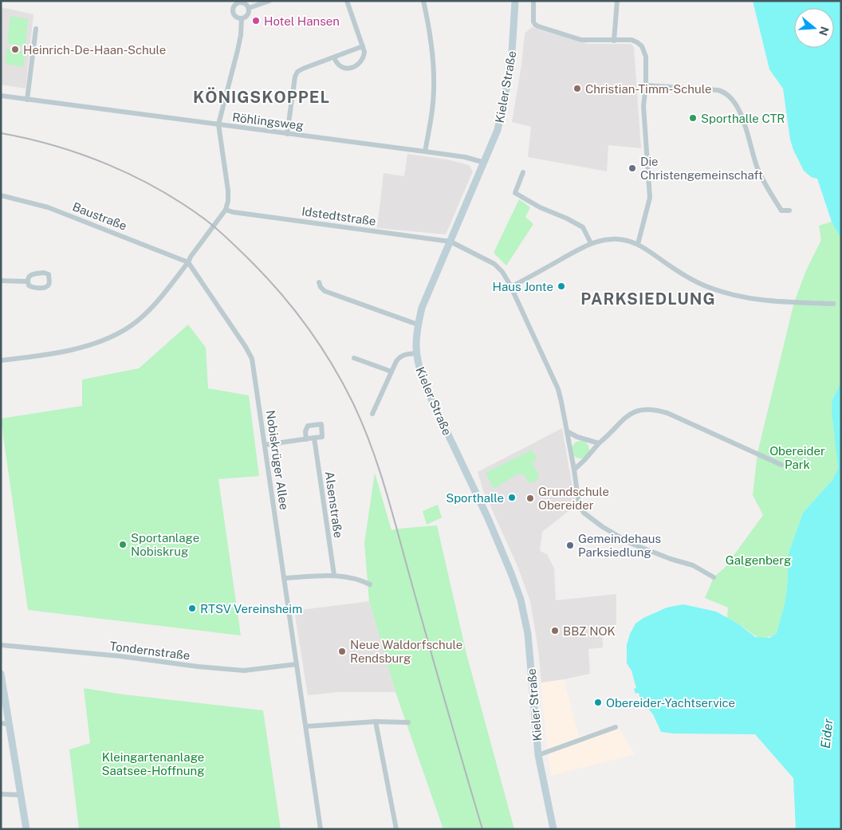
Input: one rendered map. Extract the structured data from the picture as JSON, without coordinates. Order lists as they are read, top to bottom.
{
  "streets": {
    "main road": ["Kieler Straße"],
    "street": [
      "Röhlingsweg",
      "Baustraße",
      "Idstedtstraße",
      "Nobiskrüger Allee",
      "Alsenstraße",
      "Tondernstraße"
    ]
  },
  "crossings": [
    ["Kieler Straße", "Röhlingsweg"],
    ["Kieler Straße", "Idstedtstraße"],
    ["Baustraße", "Nobiskrüger Allee"],
    ["Nobiskrüger Allee", "Tondernstraße"]
  ],
  "districts": ["KÖNIGSKOPPEL", "PARKSIEDLUNG"],
  "water": ["Eider"],
  "parks": ["Obereider Park", "Galgenberg", "Kleingartenanlage Saatsee-Hoffnung"],
  "places": [
    "Hotel Hansen",
    "Heinrich-De-Haan-Schule",
    "Christian-Timm-Schule",
    "Sporthalle CTR",
    "Die Christengemeinschaft",
    "Haus Jonte",
    "Sporthalle",
    "Grundschule Obereider",
    "Sportanlage Nobiskrug",
    "Gemeindehaus Parksiedlung",
    "RTSV Vereinsheim",
    "BBZ NOK",
    "Neue Waldorfschule Rendsburg",
    "Obereider-Yachtservice"
  ],
  "north": "right"
}
